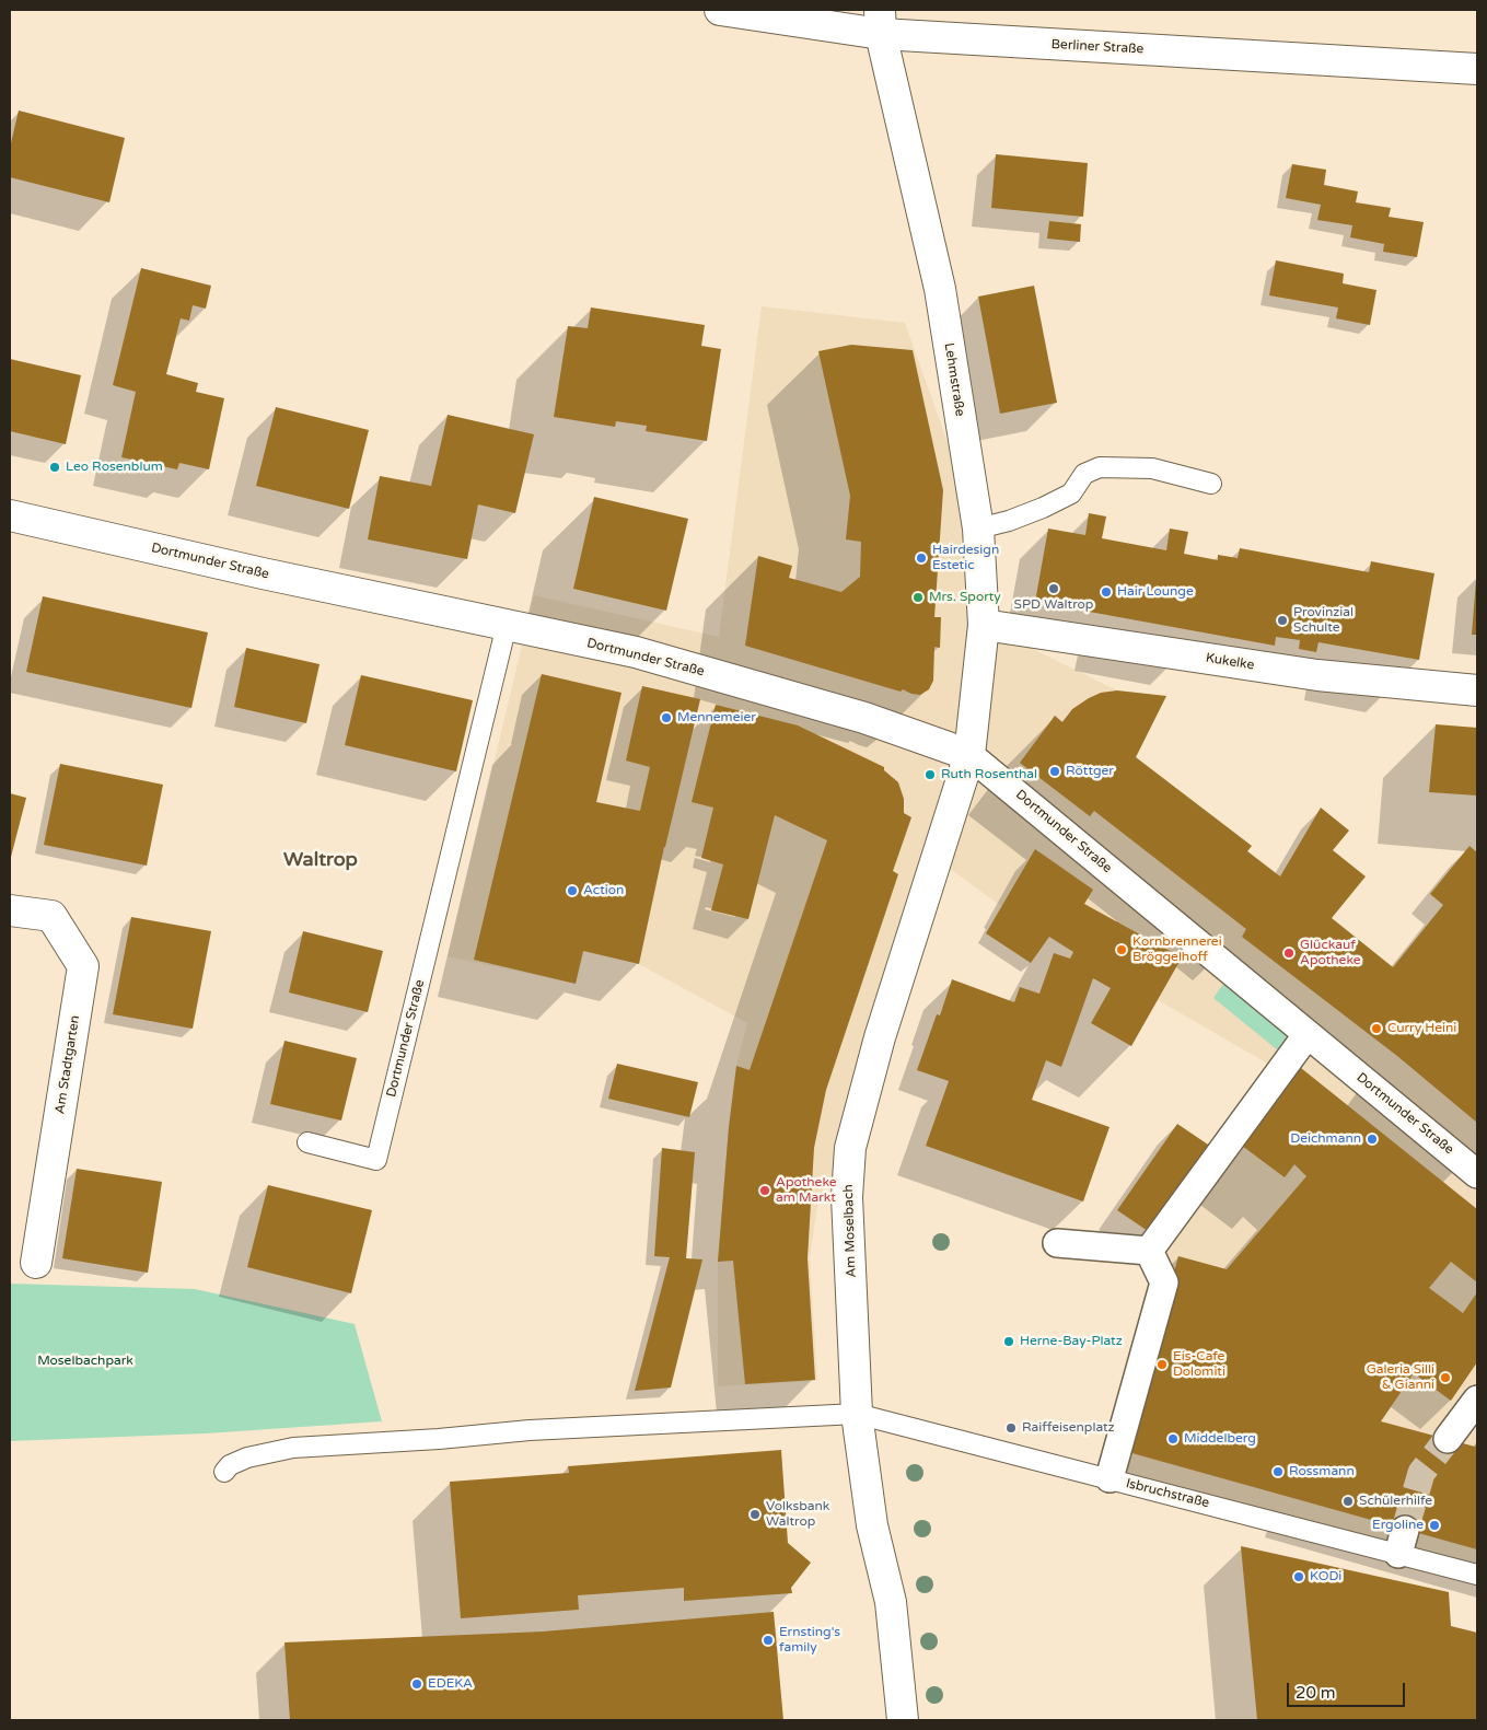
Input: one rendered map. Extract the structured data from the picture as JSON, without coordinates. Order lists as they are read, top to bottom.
{
  "streets": {
    "street": [
      "Berliner Straße",
      "Lehmstraße",
      "Dortmunder Straße",
      "Kukelke",
      "Am Stadtgarten",
      "Am Moselbach"
    ],
    "lane": ["Isbruchstraße"]
  },
  "crossings": [
    ["Berliner Straße", "Lehmstraße"],
    ["Lehmstraße", "Dortmunder Straße"],
    ["Lehmstraße", "Kukelke"],
    ["Lehmstraße", "Am Moselbach"],
    ["Dortmunder Straße", "Am Moselbach"],
    ["Am Moselbach", "Isbruchstraße"]
  ],
  "districts": ["Waltrop"],
  "parks": ["Moselbachpark"],
  "places": [
    "Leo Rosenblum",
    "Hairdesign Estetic",
    "SPD Waltrop",
    "Hair Lounge",
    "Mrs. Sporty",
    "Provinzial Schulte",
    "Mennemeier",
    "Röttger",
    "Ruth Rosenthal",
    "Action",
    "Kornbrennerei Bröggelhoff",
    "Glückauf Apotheke",
    "Curry Heini",
    "Deichmann",
    "Apotheke am Markt",
    "Herne-Bay-Platz",
    "Eis-Cafe Dolomiti",
    "Galeria Silli & Gianni",
    "Raiffeisenplatz",
    "Middelberg",
    "Rossmann",
    "Schülerhilfe",
    "Volksbank Waltrop",
    "Ergoline",
    "KODi",
    "Ernsting's family",
    "EDEKA"
  ],
  "scale_bar": "20 m"
}
